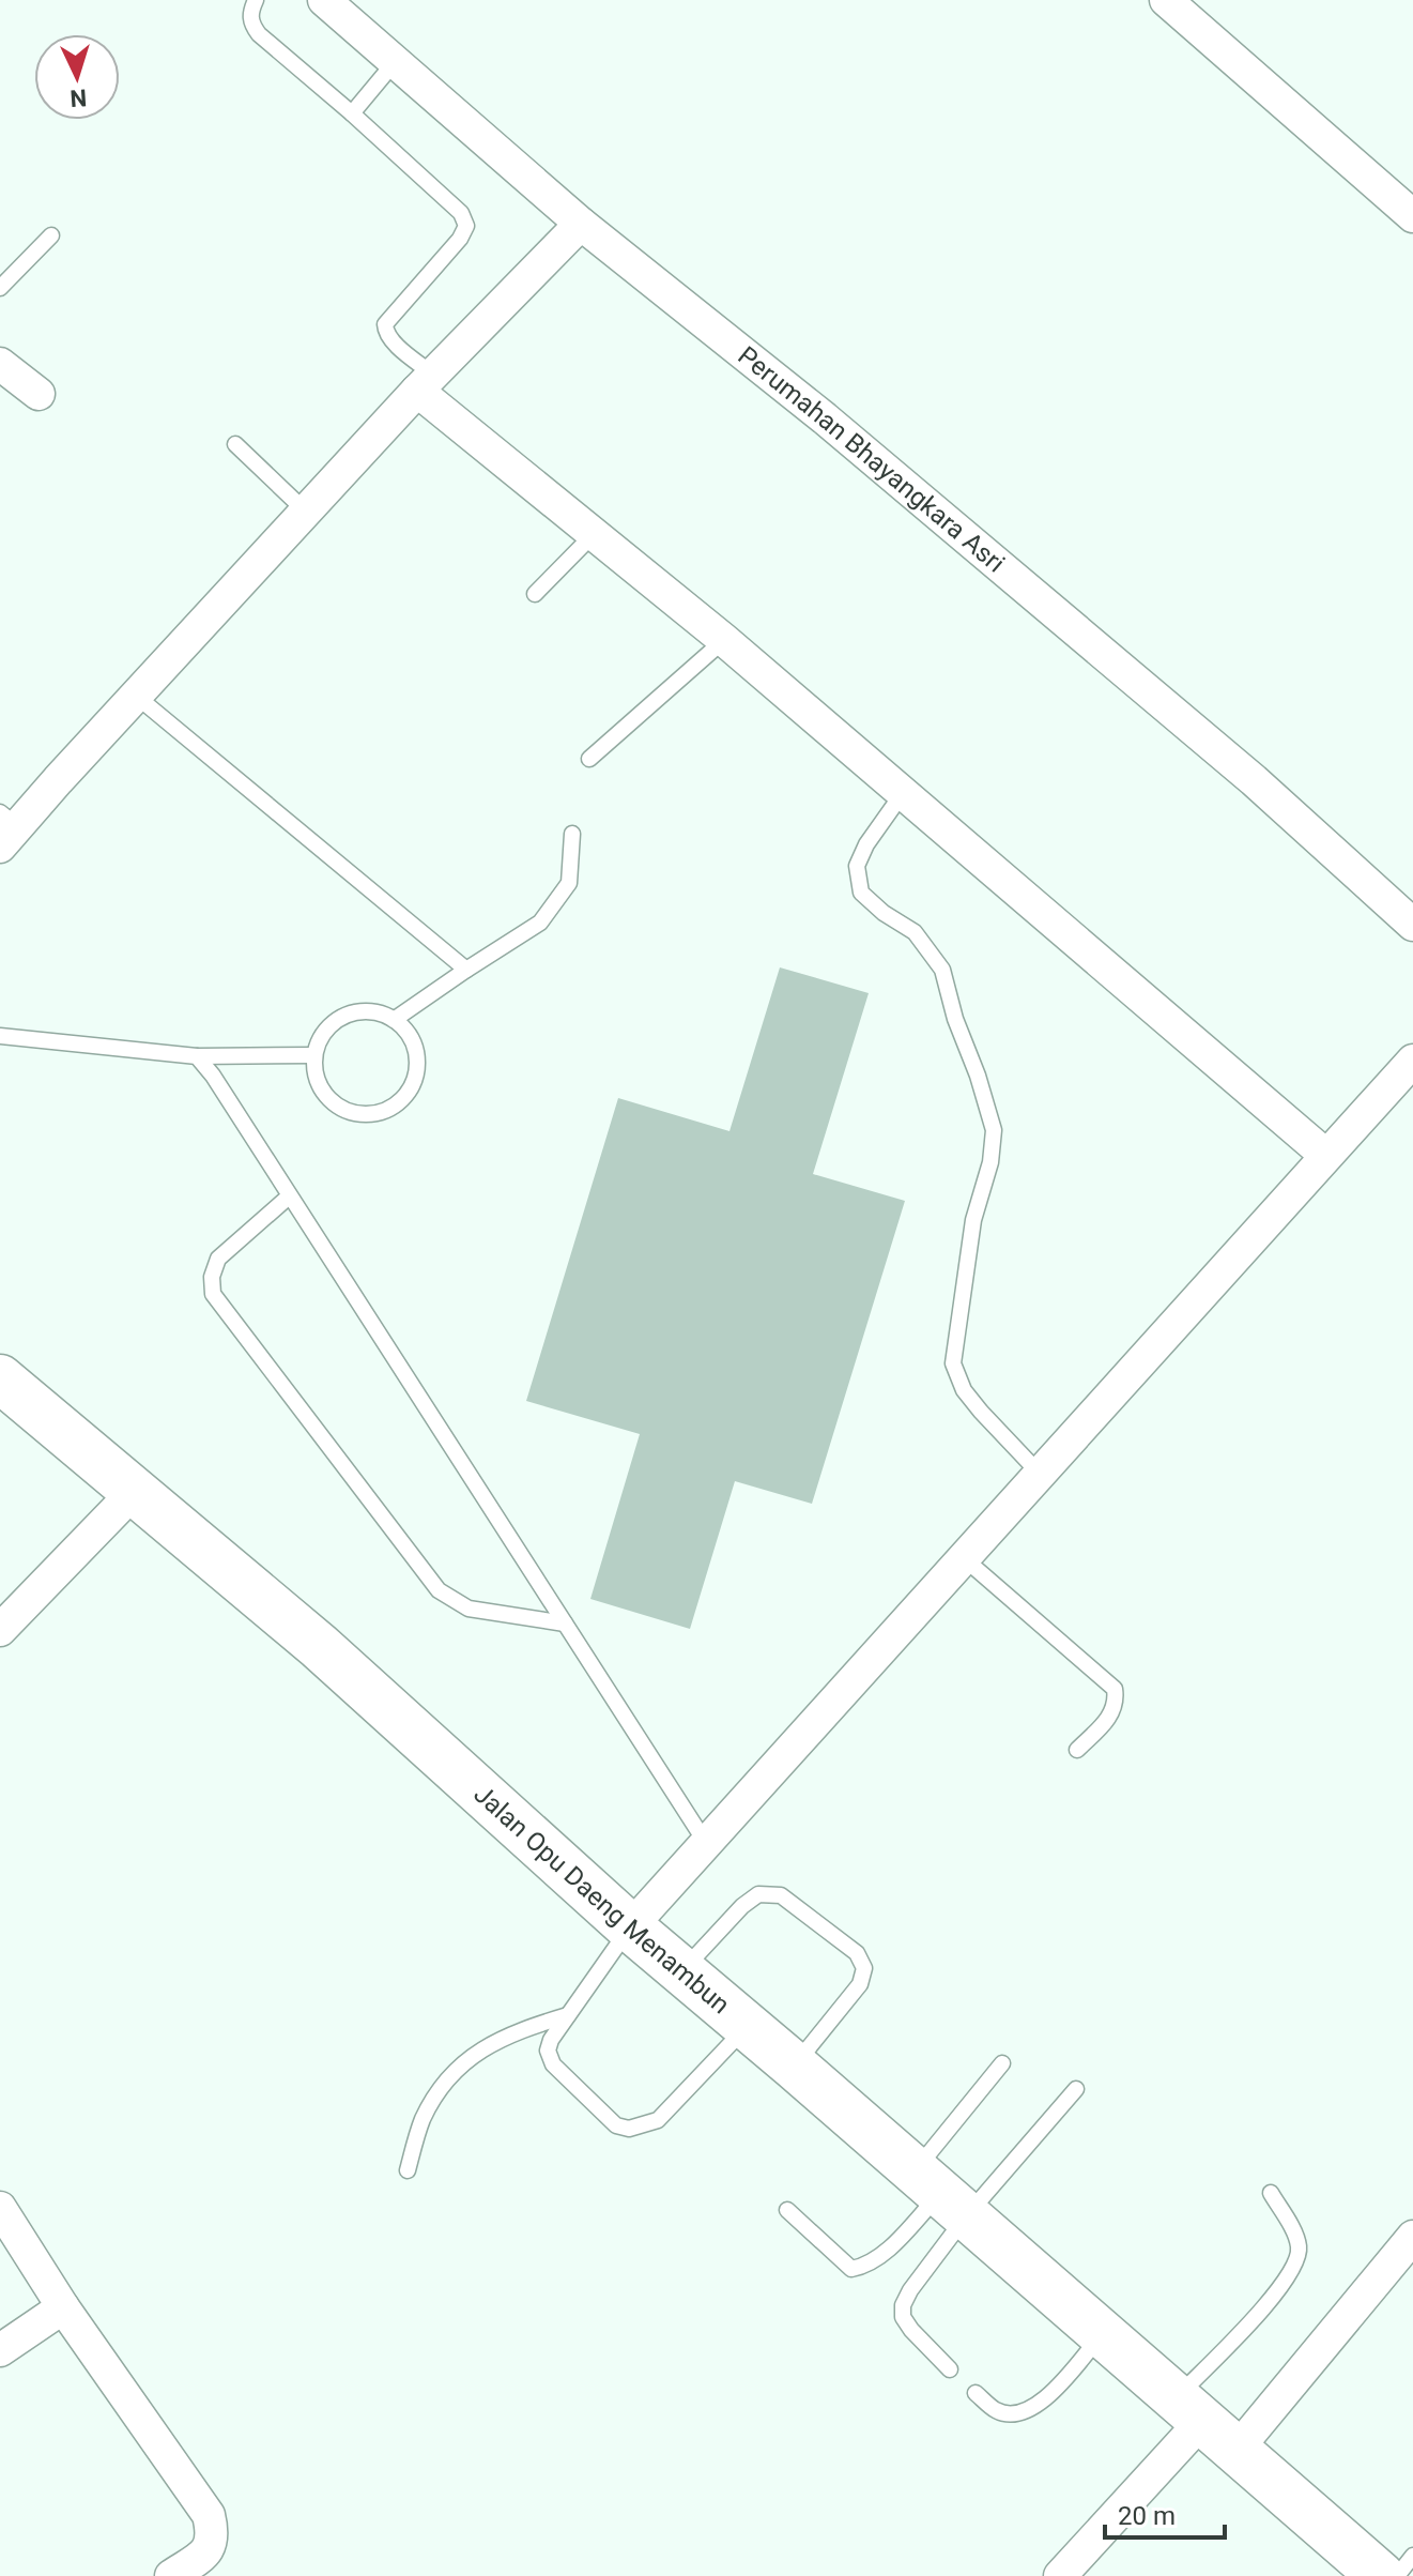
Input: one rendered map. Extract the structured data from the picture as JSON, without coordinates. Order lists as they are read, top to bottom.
{
  "streets": {
    "highway": ["Jalan Opu Daeng Menambun"],
    "street": ["Perumahan Bhayangkara Asri"]
  },
  "scale_bar": "20 m",
  "north": "bottom"
}
